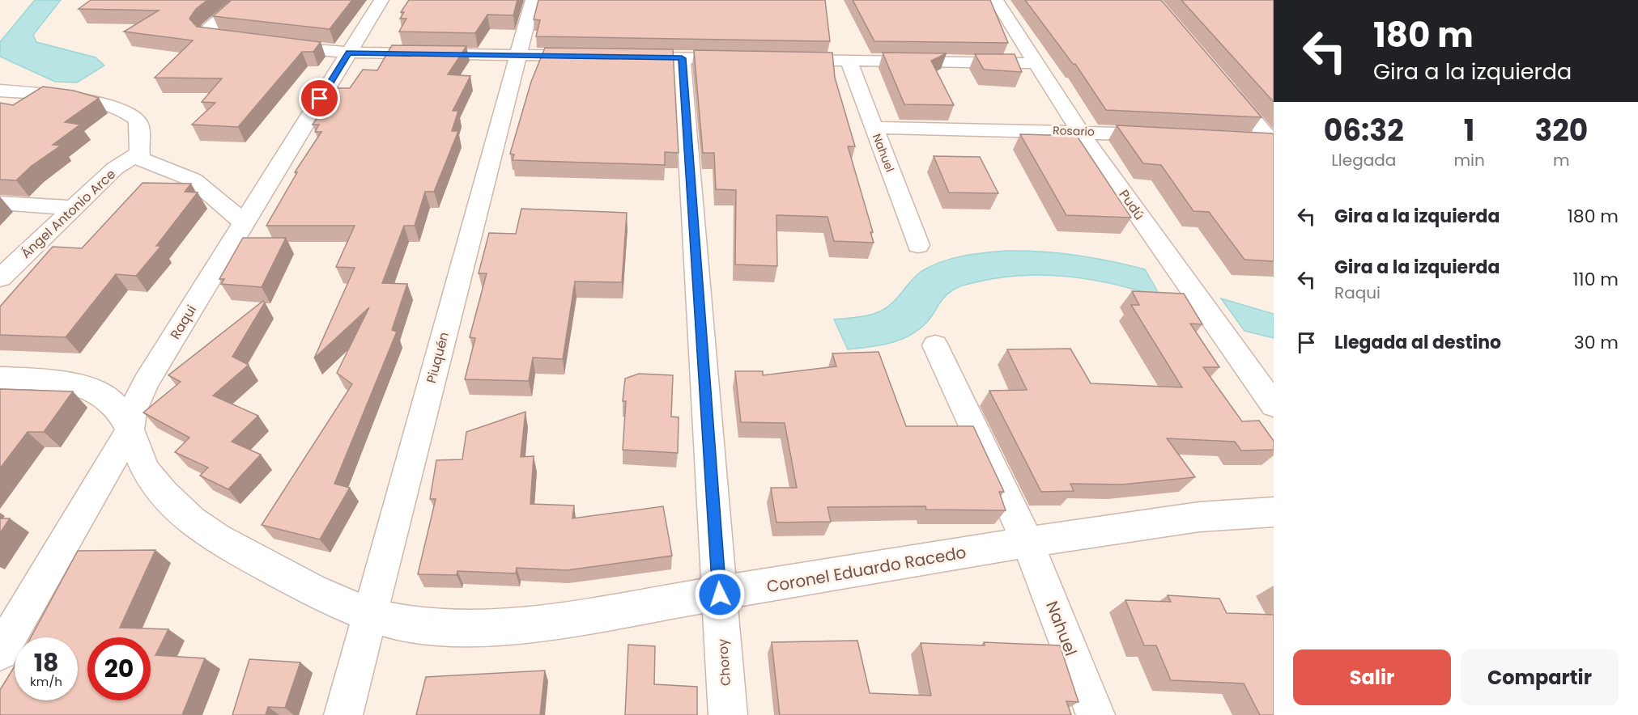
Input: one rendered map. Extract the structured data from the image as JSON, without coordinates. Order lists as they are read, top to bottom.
{
  "streets": {
    "street": [
      "Rosario",
      "Nahuel",
      "Pudú",
      "Ángel Antonio Arce",
      "Raqui",
      "Piuquén",
      "Coronel Eduardo Racedo",
      "Choroy"
    ]
  },
  "crossings": [
    ["Rosario", "Nahuel"],
    ["Rosario", "Pudú"],
    ["Nahuel", "Coronel Eduardo Racedo"],
    ["Raqui", "Coronel Eduardo Racedo"],
    ["Piuquén", "Coronel Eduardo Racedo"],
    ["Coronel Eduardo Racedo", "Choroy"]
  ],
  "page": {
    "turn": ["180 m", "Gira a la izquierda"],
    "eta": [
      "06:32",
      "Llegada",
      "1",
      "min",
      "320",
      "m"
    ],
    "list": [
      {
        "name": "Gira a la izquierda",
        "value": "180 m"
      },
      {
        "name": "Gira a la izquierda",
        "note": "Raqui",
        "value": "110 m"
      },
      {
        "name": "Llegada al destino",
        "value": "30 m"
      }
    ],
    "speed": "18 km/h",
    "limit": "20",
    "buttons": ["Salir", "Compartir"]
  }
}
